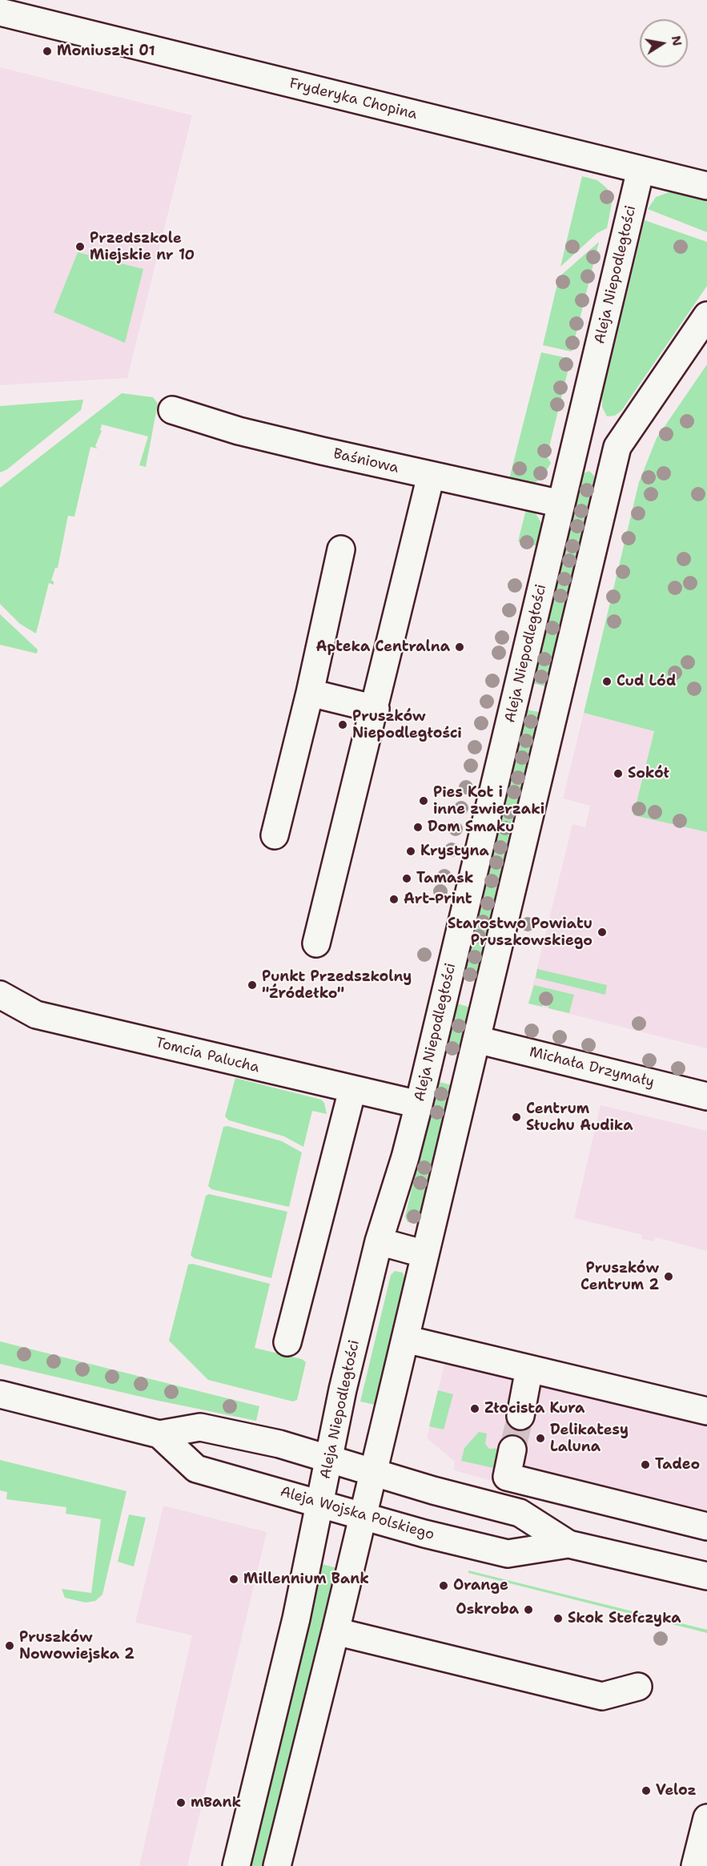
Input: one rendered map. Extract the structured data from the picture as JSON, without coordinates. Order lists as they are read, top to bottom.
{
  "streets": {
    "street": [
      "Fryderyka Chopina",
      "Aleja Niepodległości",
      "Baśniowa",
      "Tomcia Palucha",
      "Michała Drzymały",
      "Aleja Wojska Polskiego"
    ]
  },
  "crossings": [
    ["Fryderyka Chopina", "Aleja Niepodległości"],
    ["Aleja Niepodległości", "Baśniowa"],
    ["Aleja Niepodległości", "Tomcia Palucha"],
    ["Aleja Niepodległości", "Aleja Wojska Polskiego"]
  ],
  "places": [
    "Moniuszki 01",
    "Przedszkole Miejskie nr 10",
    "Apteka Centralna",
    "Cud Lód",
    "Pruszków Niepodległości",
    "Sokół",
    "Pies Kot i inne zwierzaki",
    "Dom Smaku",
    "Krystyna",
    "Tamask",
    "Art-Print",
    "Starostwo Powiatu Pruszkowskiego",
    "Punkt Przedszkolny \"Źródełko\"",
    "Centrum Słuchu Audika",
    "Pruszków Centrum 2",
    "Złocista Kura",
    "Delikatesy Laluna",
    "Tadeo",
    "Millennium Bank",
    "Orange",
    "Oskroba",
    "Skok Stefczyka",
    "Pruszków Nowowiejska 2",
    "Veloz",
    "mBank"
  ],
  "north": "right"
}
